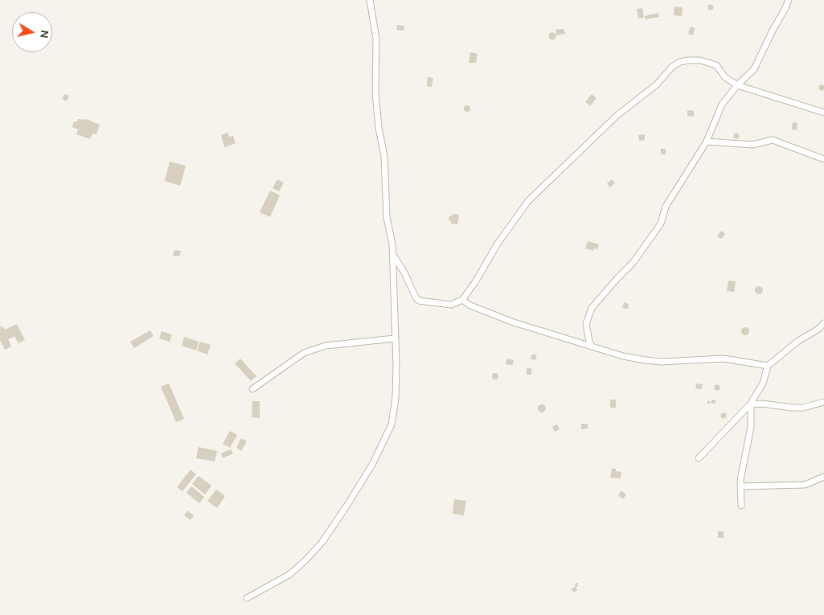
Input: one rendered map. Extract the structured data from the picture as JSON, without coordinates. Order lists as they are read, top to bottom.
{
  "north": "right"
}
